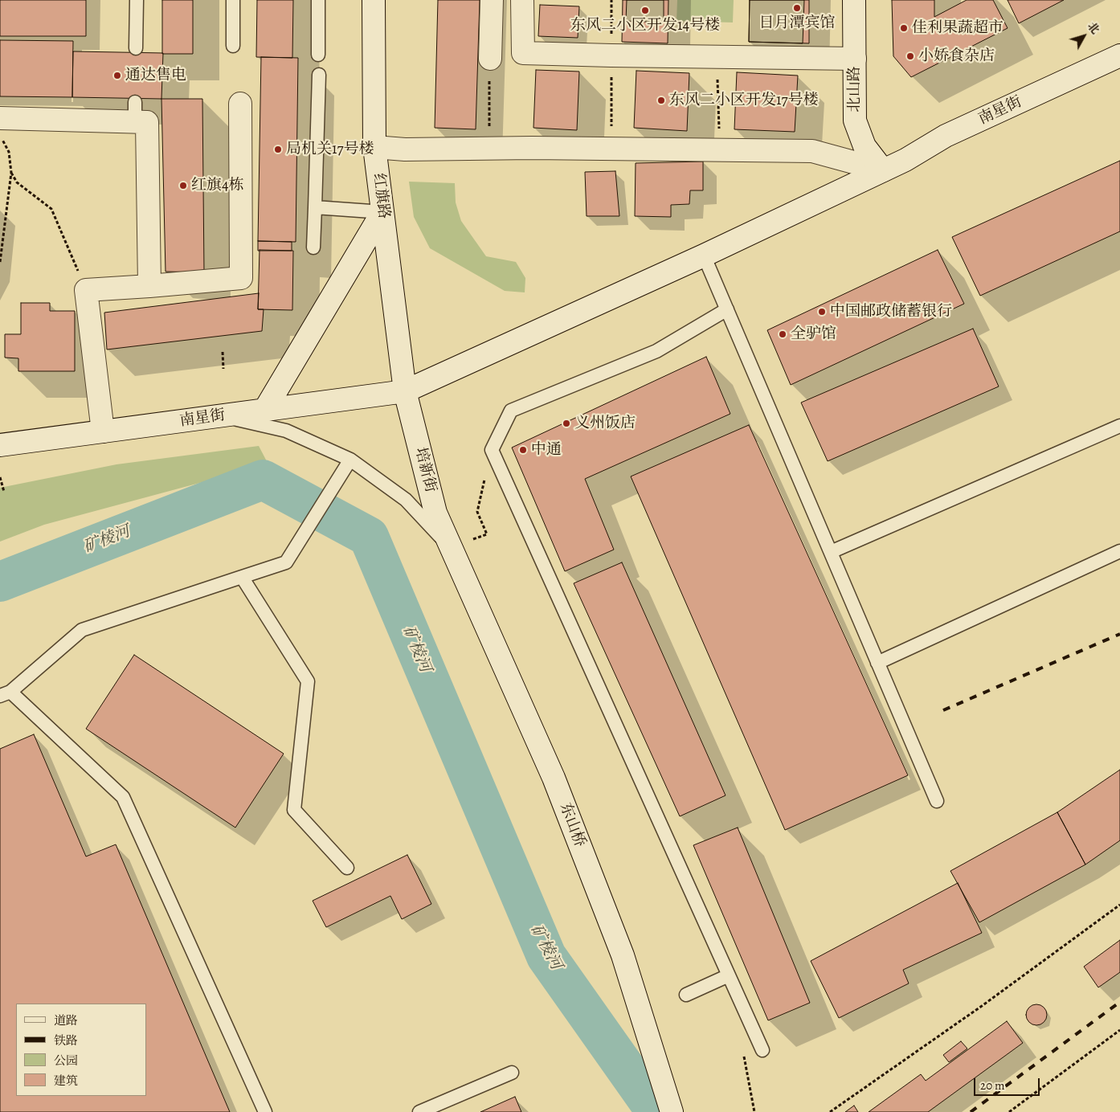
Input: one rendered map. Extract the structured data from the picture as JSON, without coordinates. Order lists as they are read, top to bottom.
{
  "streets": {
    "street": [
      "北山路",
      "南星街",
      "红旗路",
      "培新街",
      "东山桥"
    ]
  },
  "crossings": [
    ["北山路", "南星街"],
    ["南星街", "红旗路"],
    ["南星街", "培新街"],
    ["红旗路", "培新街"],
    ["培新街", "东山桥"]
  ],
  "water": ["矿棱河"],
  "places": [
    "日月潭宾馆",
    "东风二小区开发14号楼",
    "佳利果蔬超市",
    "小娇食杂店",
    "通达售电",
    "东风二小区开发17号楼",
    "局机关17号楼",
    "红旗4栋",
    "中国邮政储蓄银行",
    "全驴馆",
    "义州饭店",
    "中通"
  ],
  "legend": [
    "道路",
    "铁路",
    "公园",
    "建筑"
  ],
  "scale_bar": "20 m",
  "north": "top right"
}
